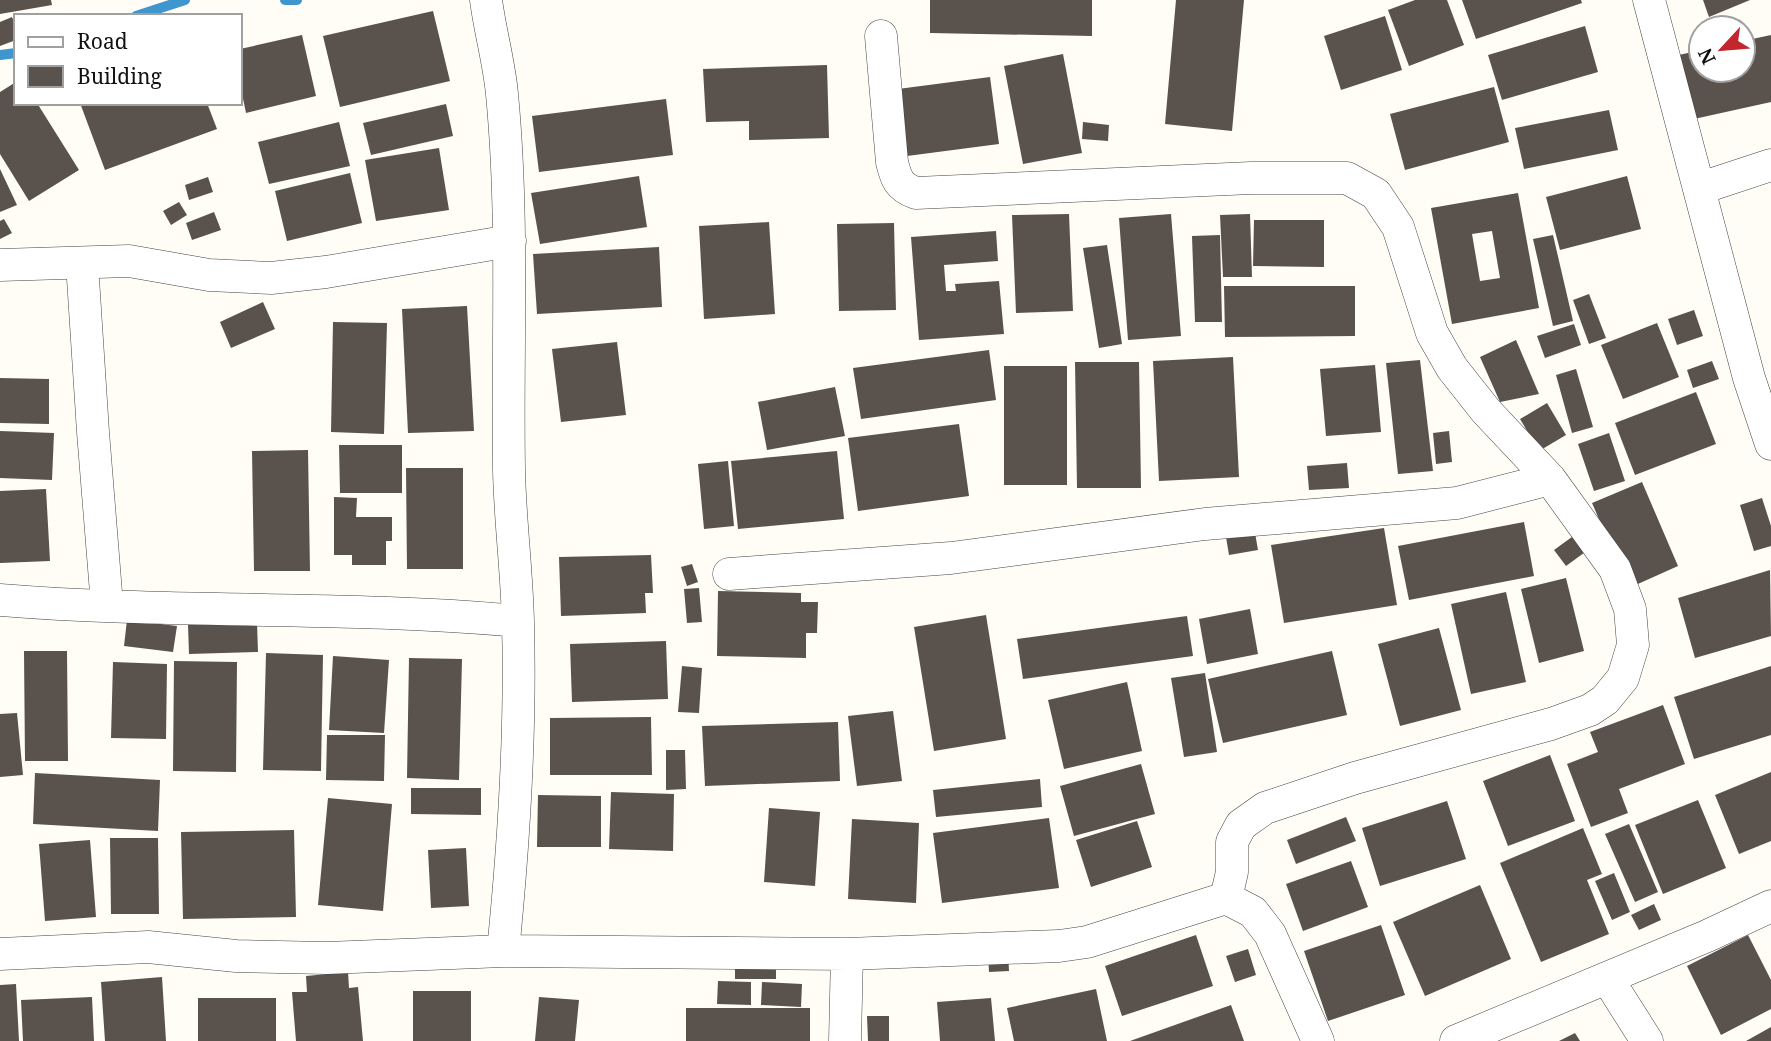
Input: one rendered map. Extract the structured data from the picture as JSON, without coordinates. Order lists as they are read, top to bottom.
{
  "legend": ["Road", "Building"],
  "north": "bottom left"
}
